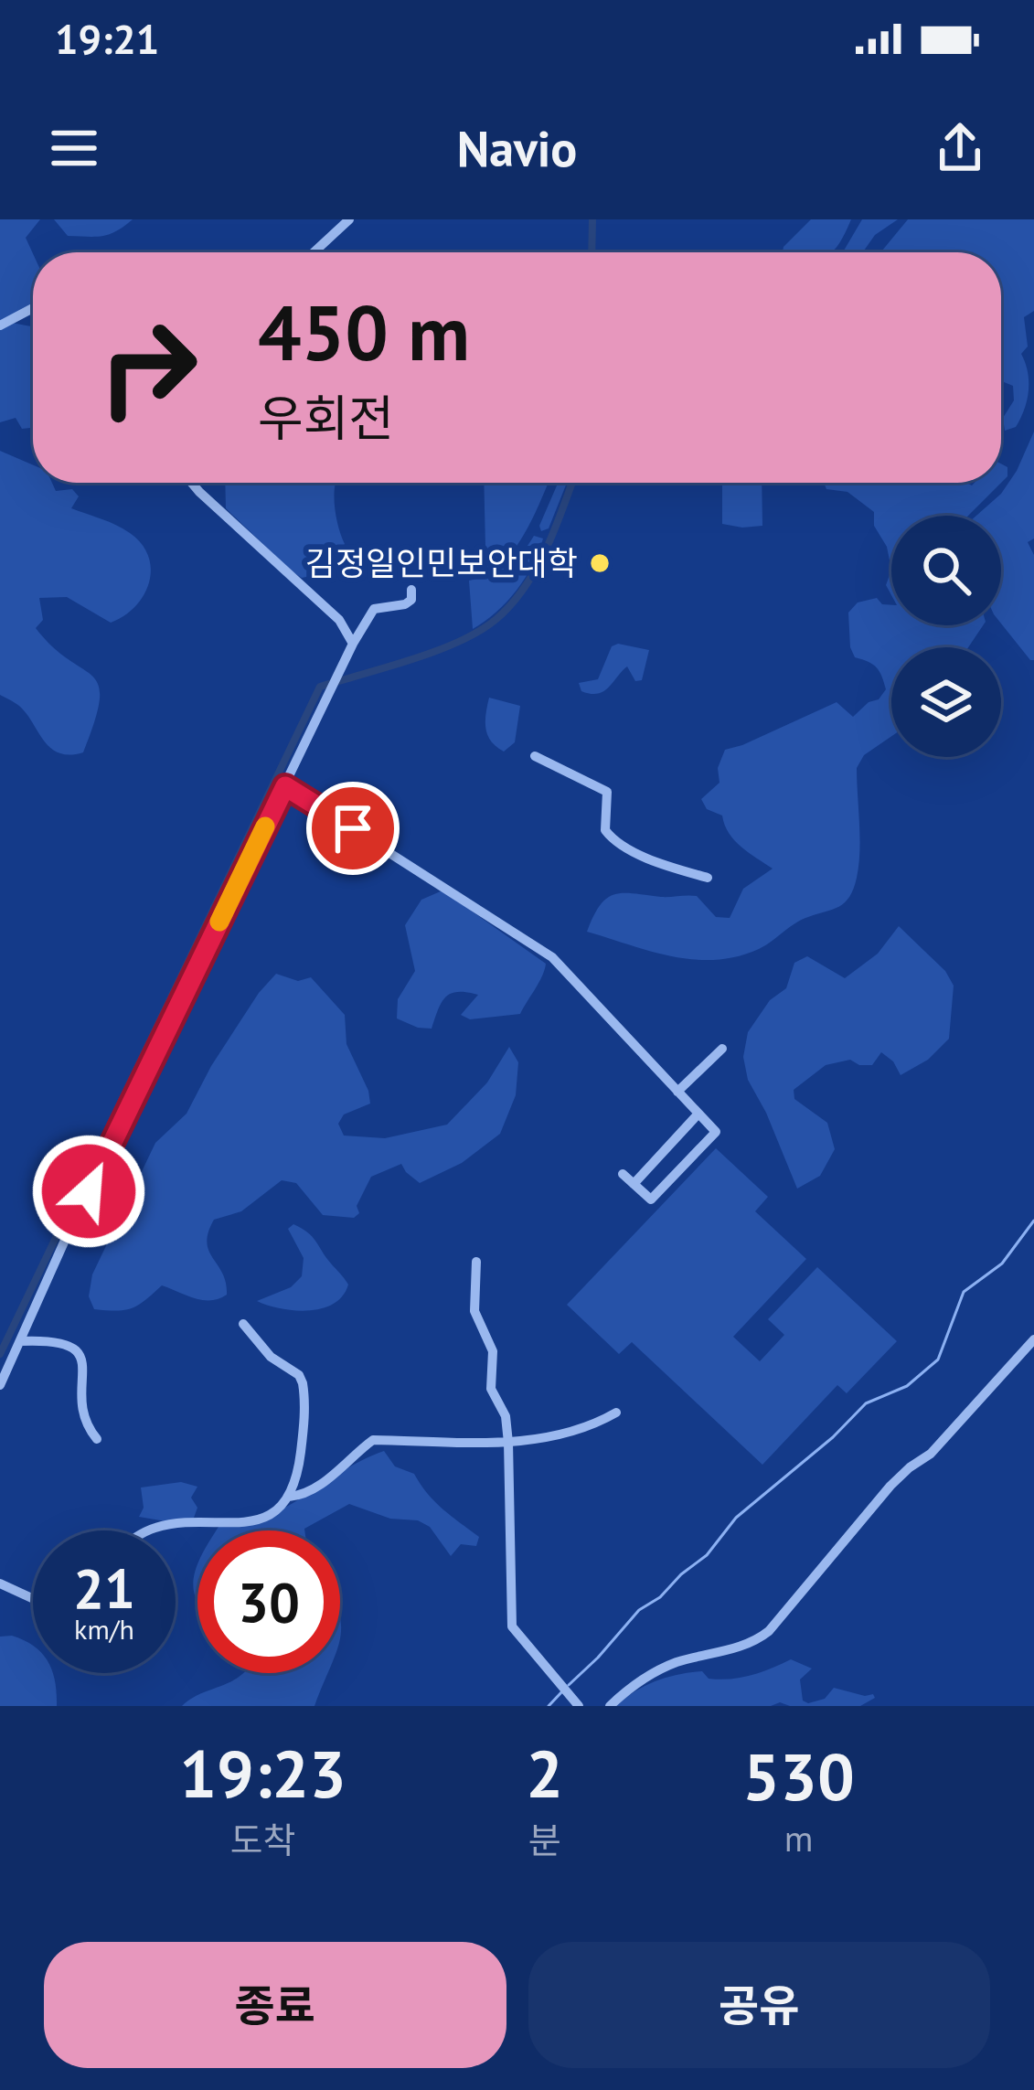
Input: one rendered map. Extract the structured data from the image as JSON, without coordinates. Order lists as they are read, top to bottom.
{
  "places": ["김정일인민보안대학"],
  "page": {
    "status": "19:21",
    "header": "Navio",
    "turn": ["450 m", "우회전"],
    "speed": "21 km/h",
    "limit": "30",
    "eta": [
      "19:23",
      "도착",
      "2",
      "분",
      "530",
      "m"
    ],
    "buttons": ["종료", "공유"]
  }
}
